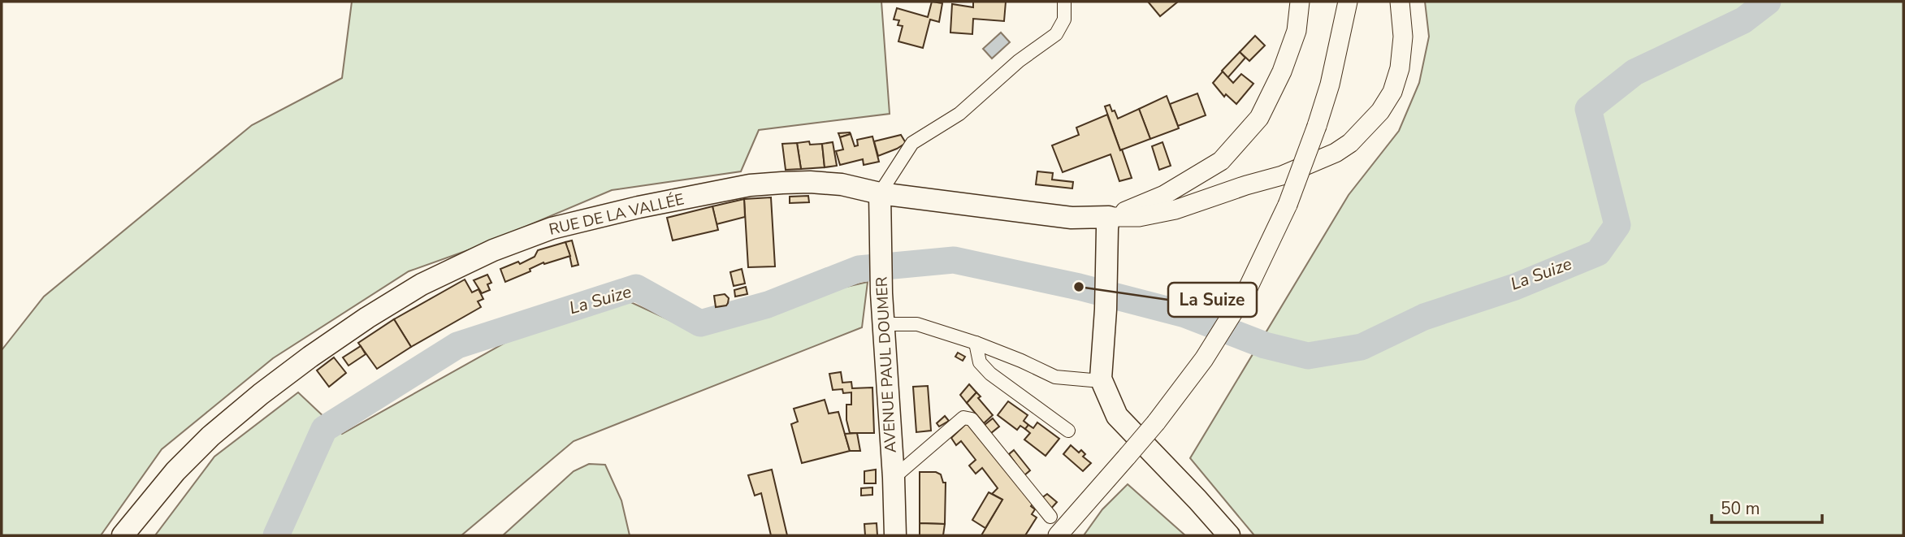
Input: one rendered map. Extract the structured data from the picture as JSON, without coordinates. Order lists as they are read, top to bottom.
{
  "streets": {
    "main road": ["RUE DE LA VALLÉE", "AVENUE PAUL DOUMER"]
  },
  "crossings": [
    ["RUE DE LA VALLÉE", "AVENUE PAUL DOUMER"]
  ],
  "water": ["La Suize"],
  "places": ["La Suize"],
  "scale_bar": "50 m"
}
